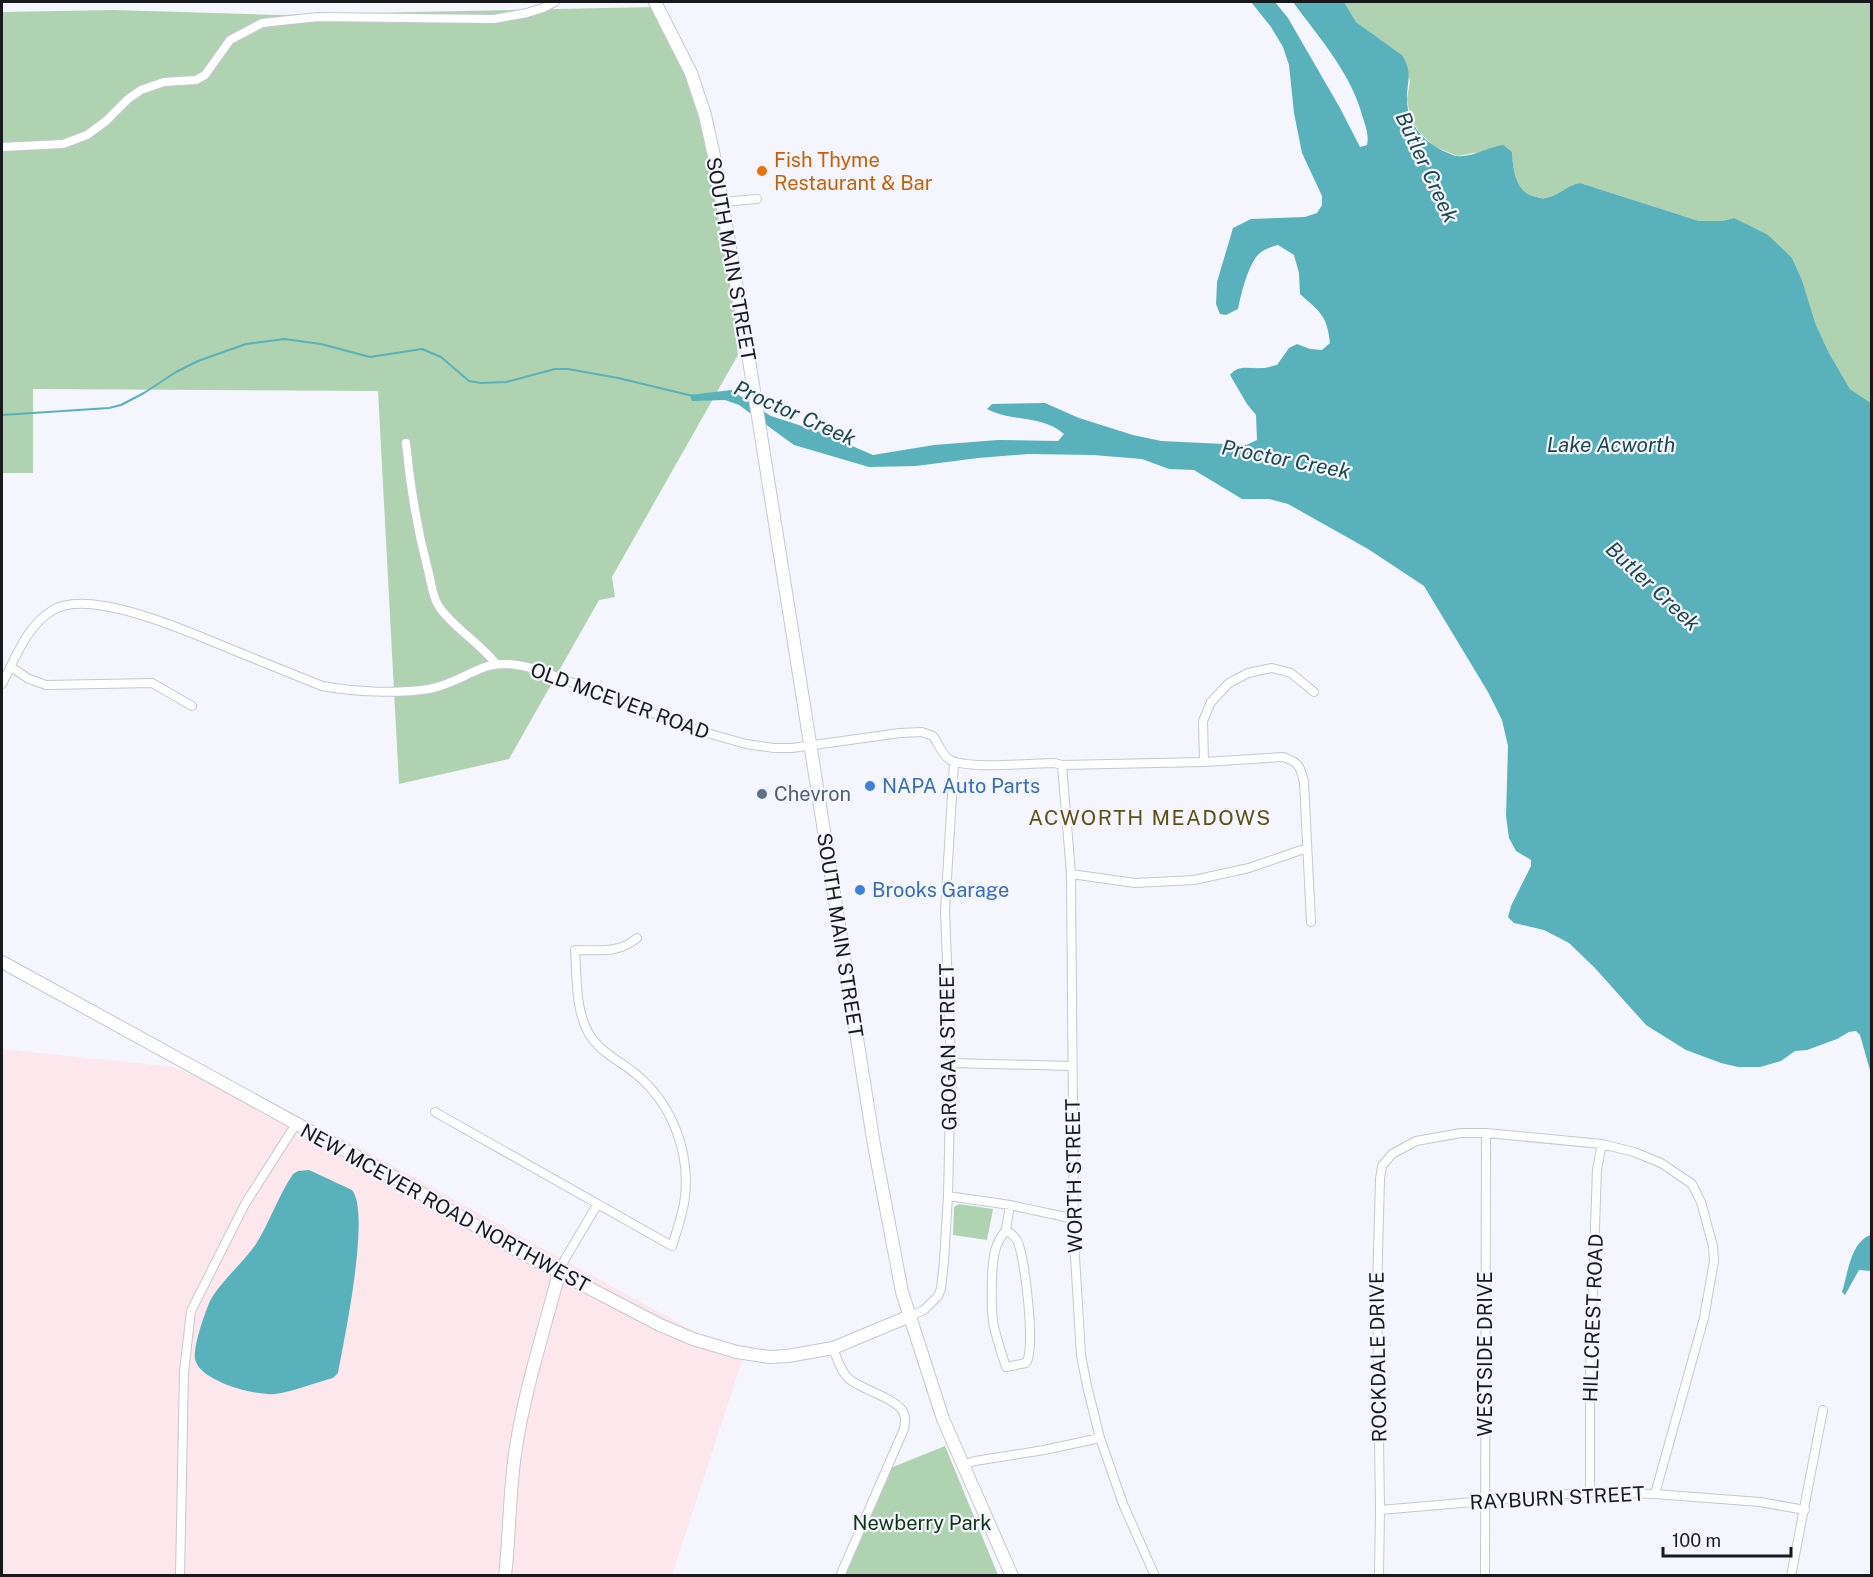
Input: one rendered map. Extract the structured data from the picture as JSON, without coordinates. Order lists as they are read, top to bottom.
{
  "streets": {
    "main road": ["SOUTH MAIN STREET", "NEW MCEVER ROAD NORTHWEST"],
    "street": [
      "OLD MCEVER ROAD",
      "GROGAN STREET",
      "WORTH STREET",
      "HILLCREST ROAD",
      "WESTSIDE DRIVE",
      "ROCKDALE DRIVE",
      "RAYBURN STREET"
    ]
  },
  "crossings": [
    ["SOUTH MAIN STREET", "OLD MCEVER ROAD"],
    ["SOUTH MAIN STREET", "GROGAN STREET"],
    ["SOUTH MAIN STREET", "NEW MCEVER ROAD NORTHWEST"],
    ["OLD MCEVER ROAD", "GROGAN STREET"],
    ["GROGAN STREET", "NEW MCEVER ROAD NORTHWEST"],
    ["HILLCREST ROAD", "RAYBURN STREET"],
    ["WESTSIDE DRIVE", "ROCKDALE DRIVE"],
    ["WESTSIDE DRIVE", "RAYBURN STREET"],
    ["ROCKDALE DRIVE", "RAYBURN STREET"]
  ],
  "districts": ["ACWORTH MEADOWS"],
  "water": ["Butler Creek", "Proctor Creek", "Lake Acworth"],
  "parks": ["Newberry Park"],
  "places": [
    "Fish Thyme Restaurant & Bar",
    "NAPA Auto Parts",
    "Chevron",
    "Brooks Garage"
  ],
  "scale_bar": "100 m"
}
